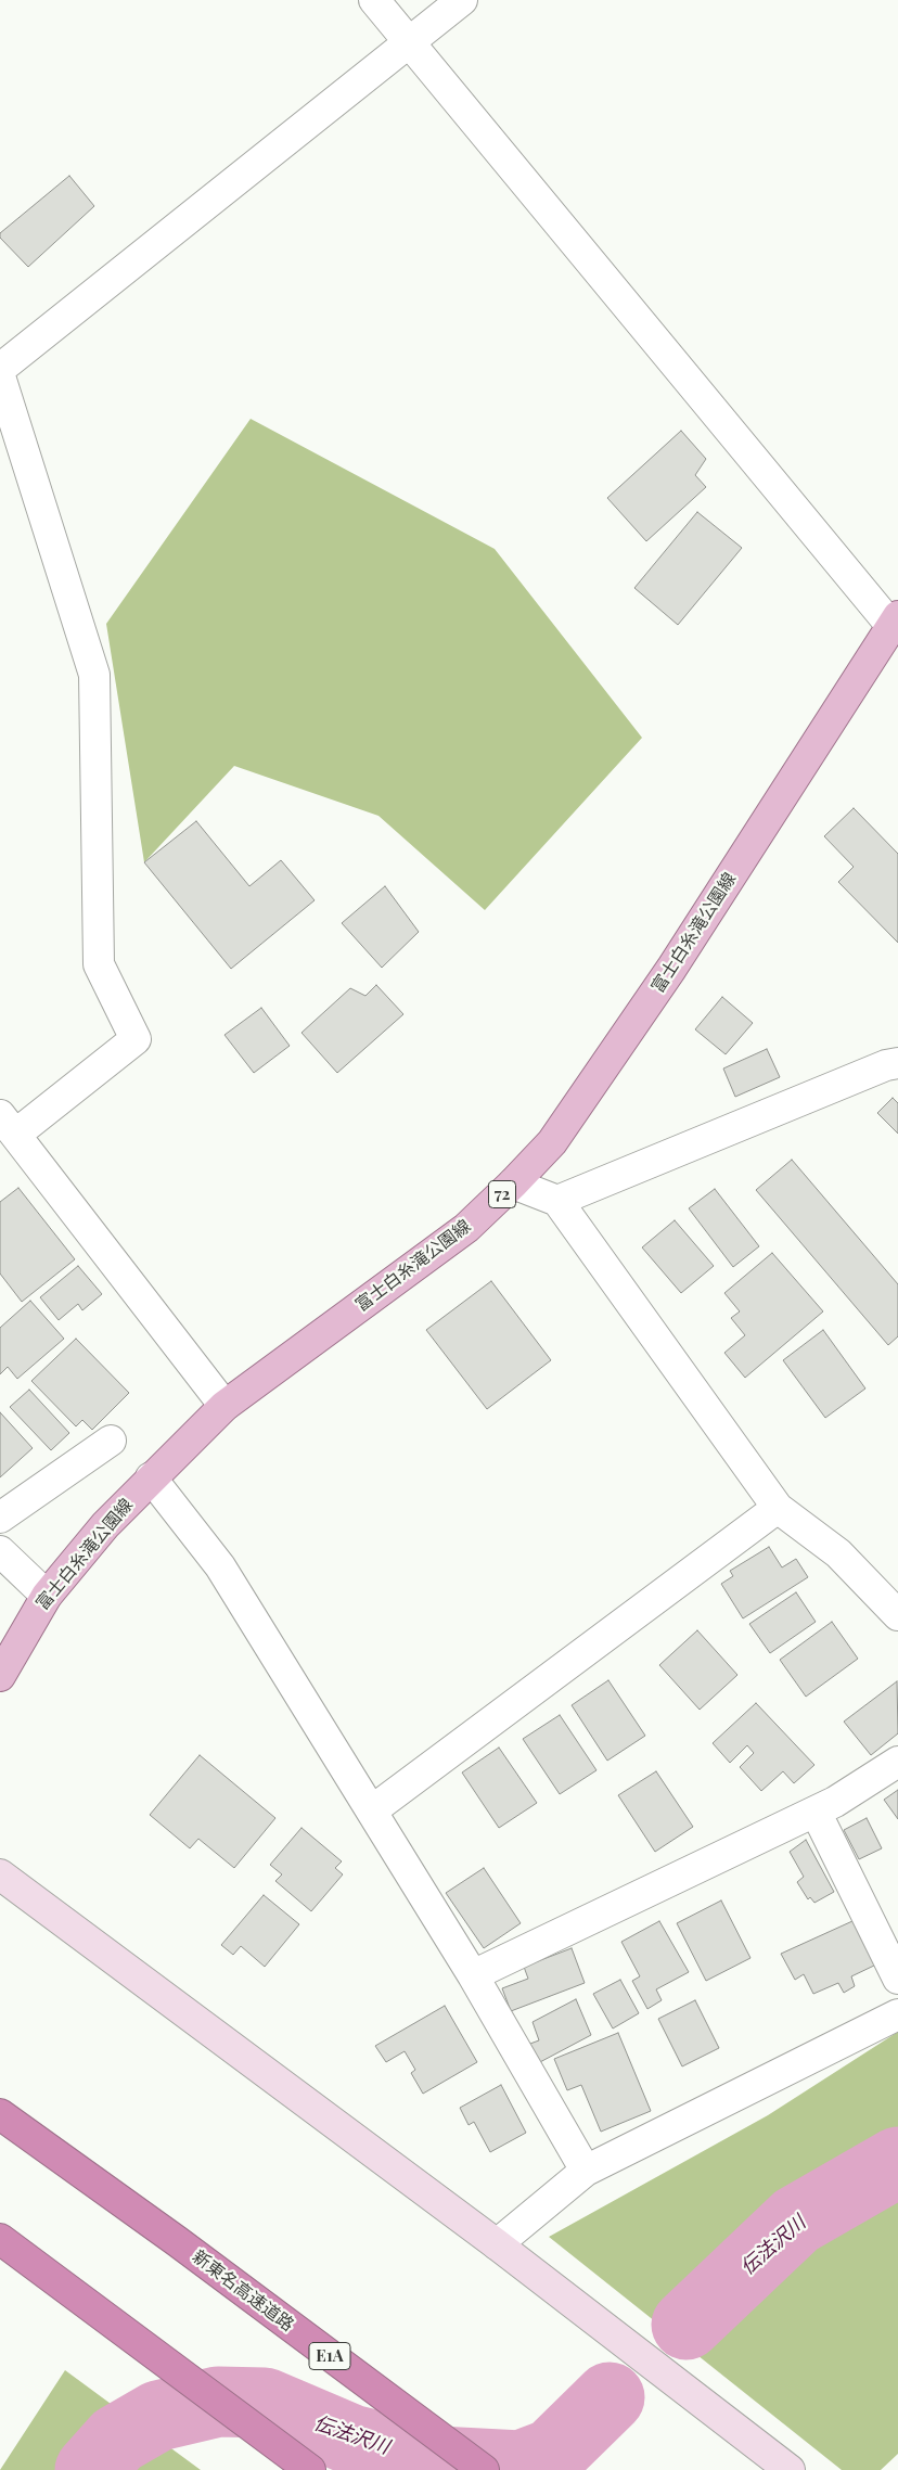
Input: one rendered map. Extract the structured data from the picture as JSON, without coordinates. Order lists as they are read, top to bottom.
{
  "streets": {
    "highway": ["新東名高速道路", "E1A"],
    "main road": ["富士白糸滝公園線", "72"]
  },
  "water": ["伝法沢川"]
}
